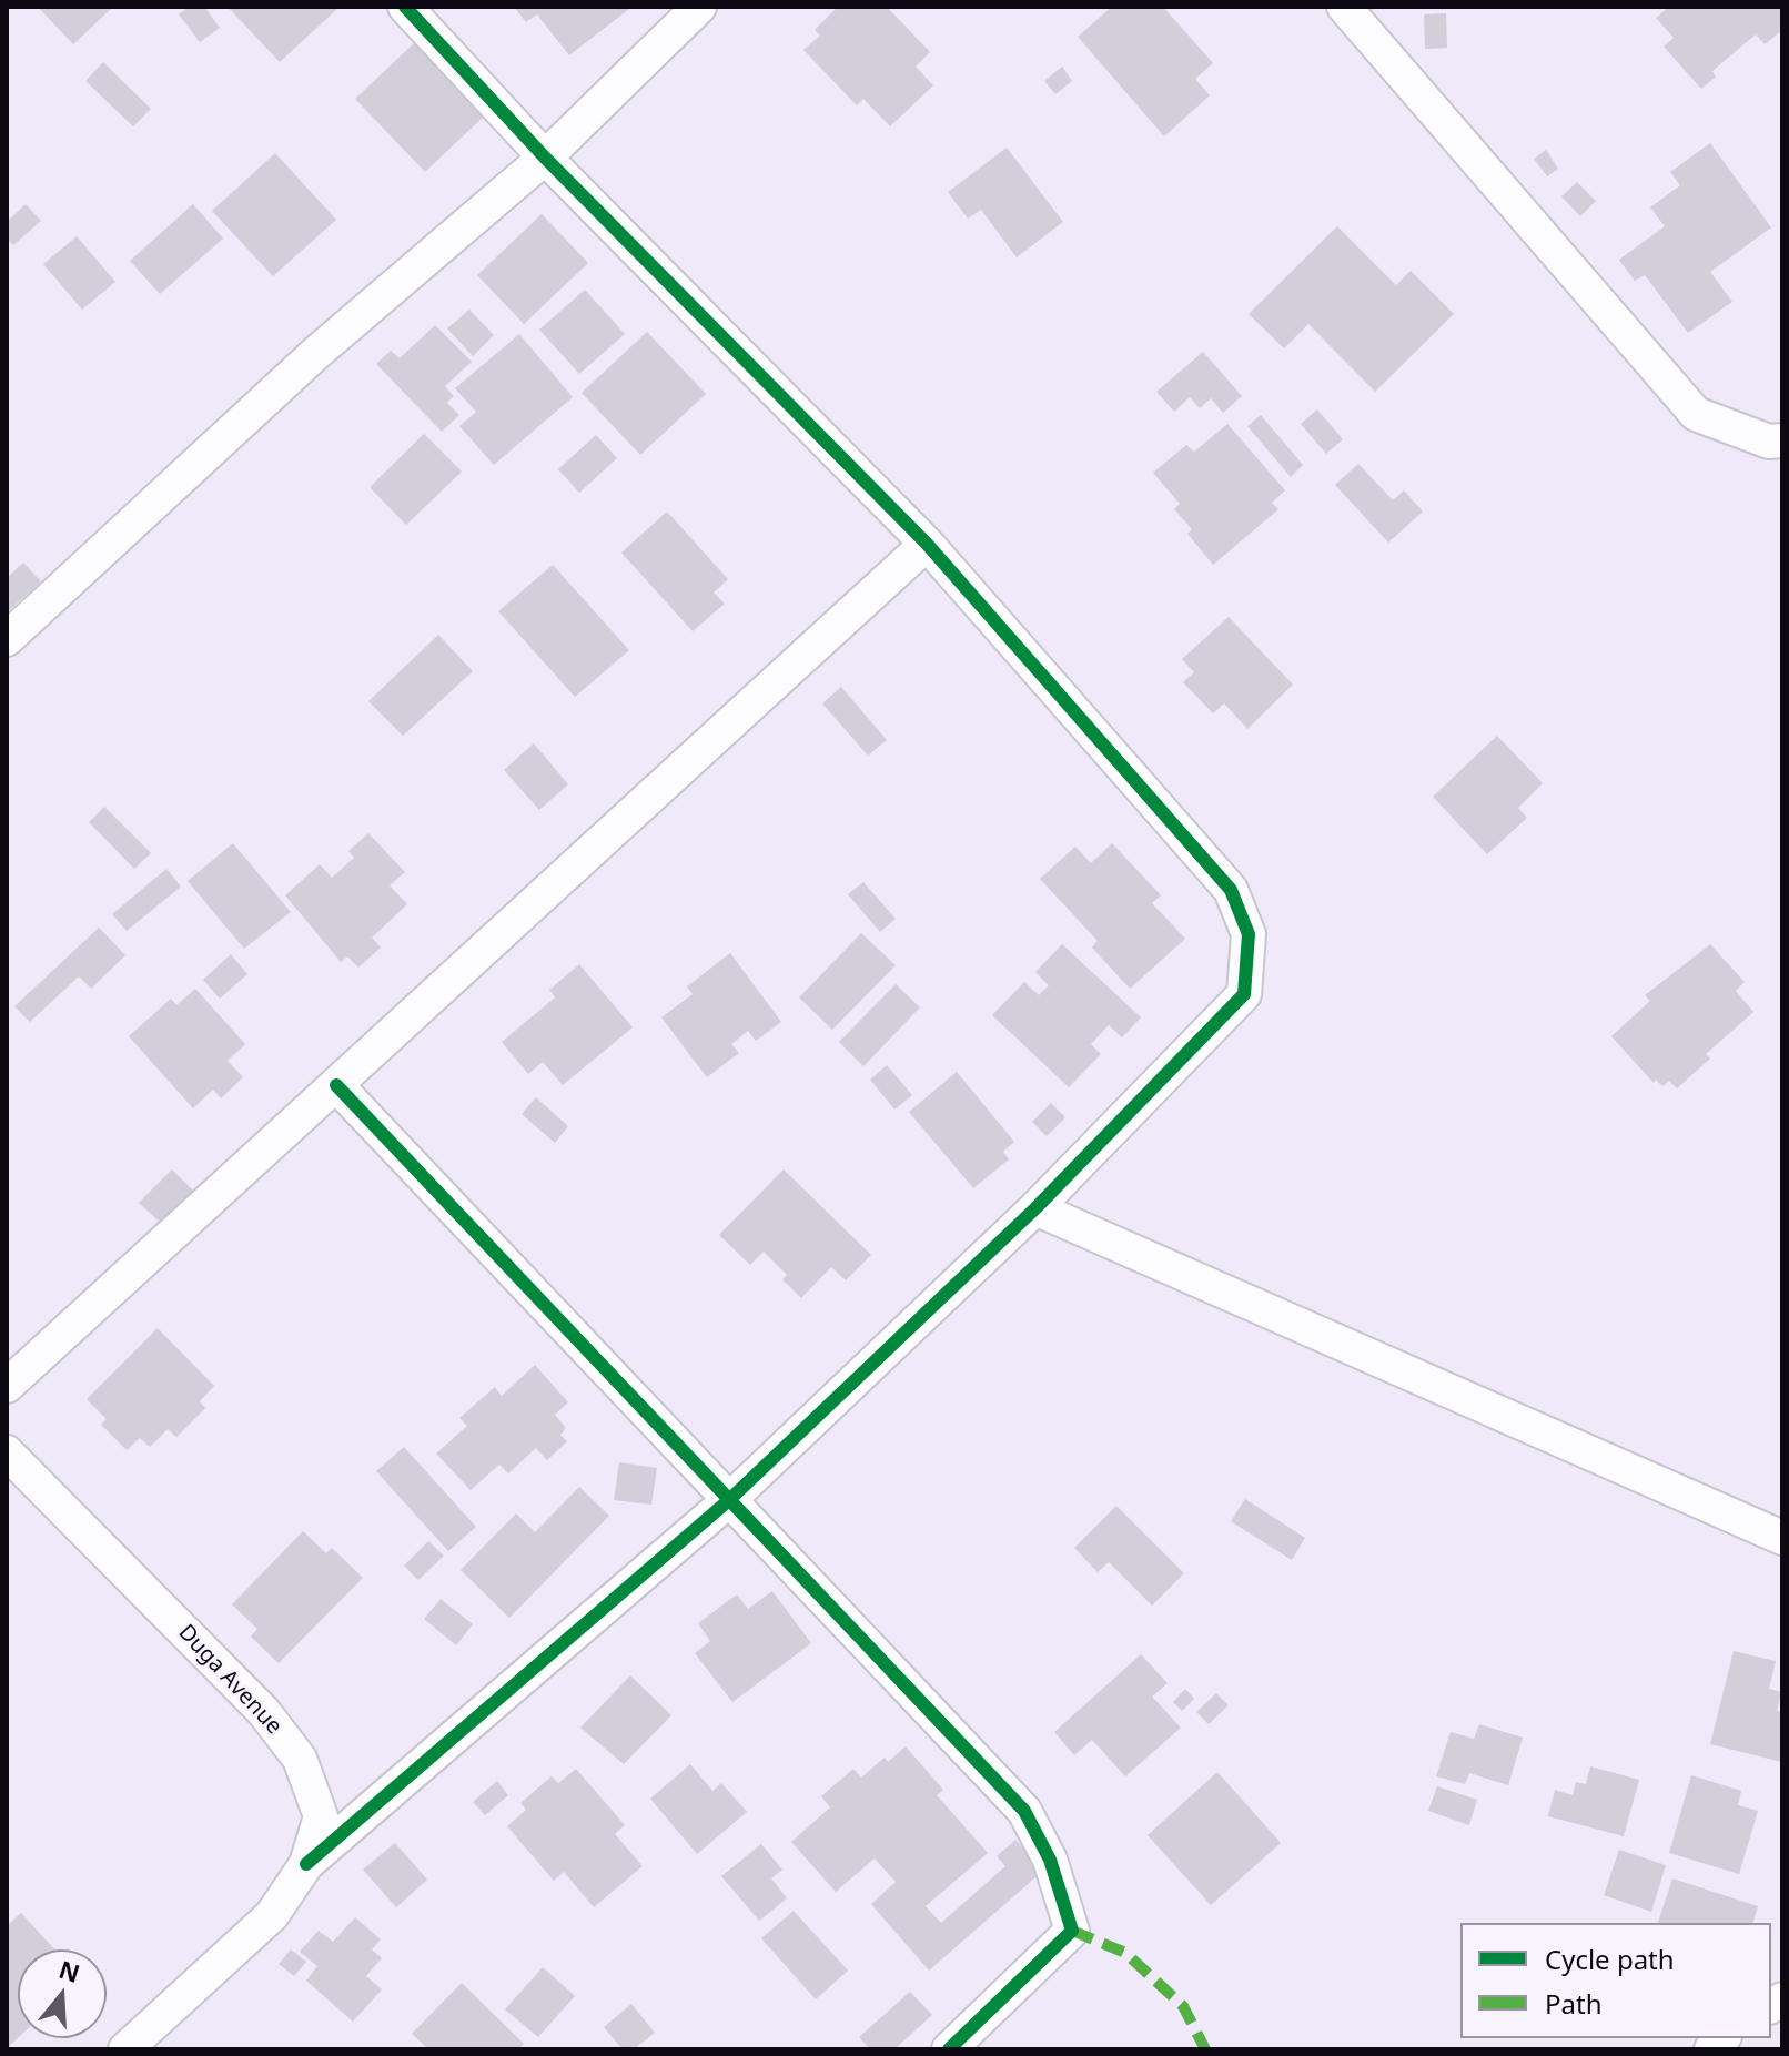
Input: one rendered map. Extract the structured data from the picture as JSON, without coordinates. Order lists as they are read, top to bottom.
{
  "streets": {
    "street": ["Duga Avenue"]
  },
  "legend": ["Cycle path", "Path"],
  "north": "top"
}
